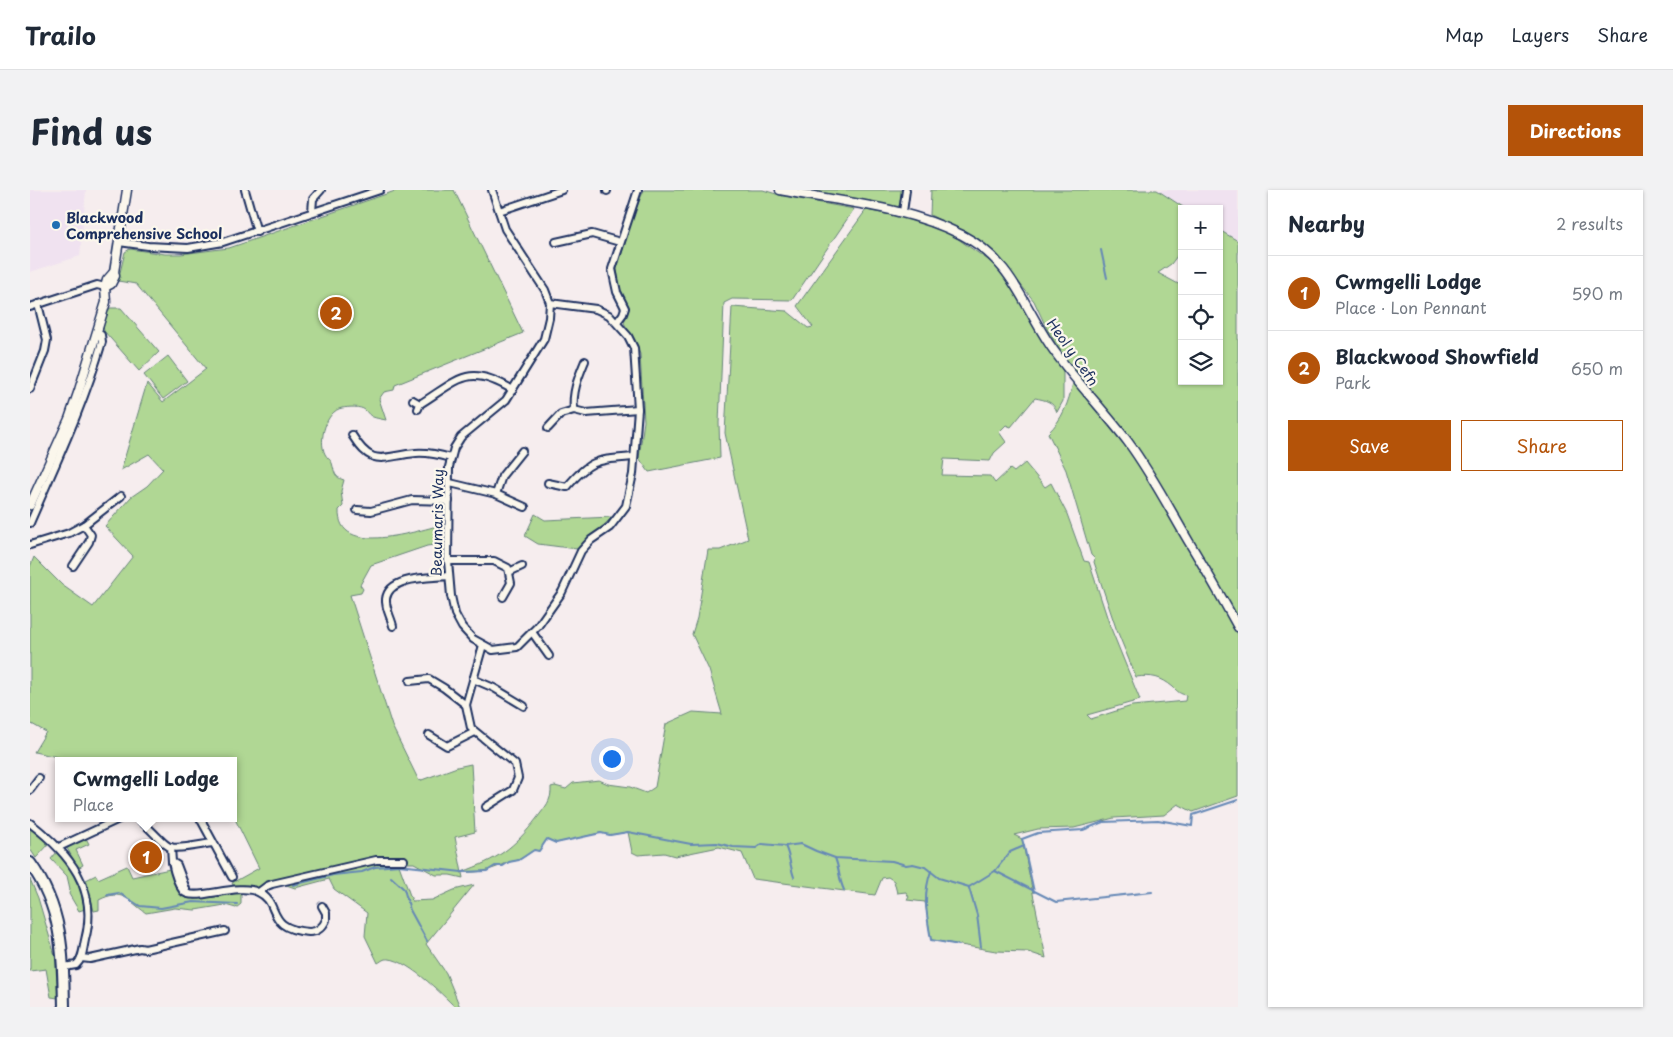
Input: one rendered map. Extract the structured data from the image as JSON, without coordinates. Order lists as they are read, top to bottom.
{
  "streets": {
    "street": ["Heol y Cefn", "Beaumaris Way"]
  },
  "places": ["Blackwood Comprehensive School"],
  "page": {
    "header": "Trailo",
    "nav": ["Map", "Layers", "Share"],
    "title": "Find us",
    "buttons": [
      "Directions",
      ["Save", "Share"]
    ],
    "heading": ["Nearby", "2 results"],
    "map_buttons": ["+", "−"],
    "list": [
      {
        "mark": "1",
        "name": "Cwmgelli Lodge",
        "note": "Place · Lon Pennant",
        "value": "590 m"
      },
      {
        "mark": "2",
        "name": "Blackwood Showfield",
        "note": "Park",
        "value": "650 m"
      }
    ],
    "pins": ["2", "1"],
    "popup": ["Cwmgelli Lodge", "Place"]
  }
}
